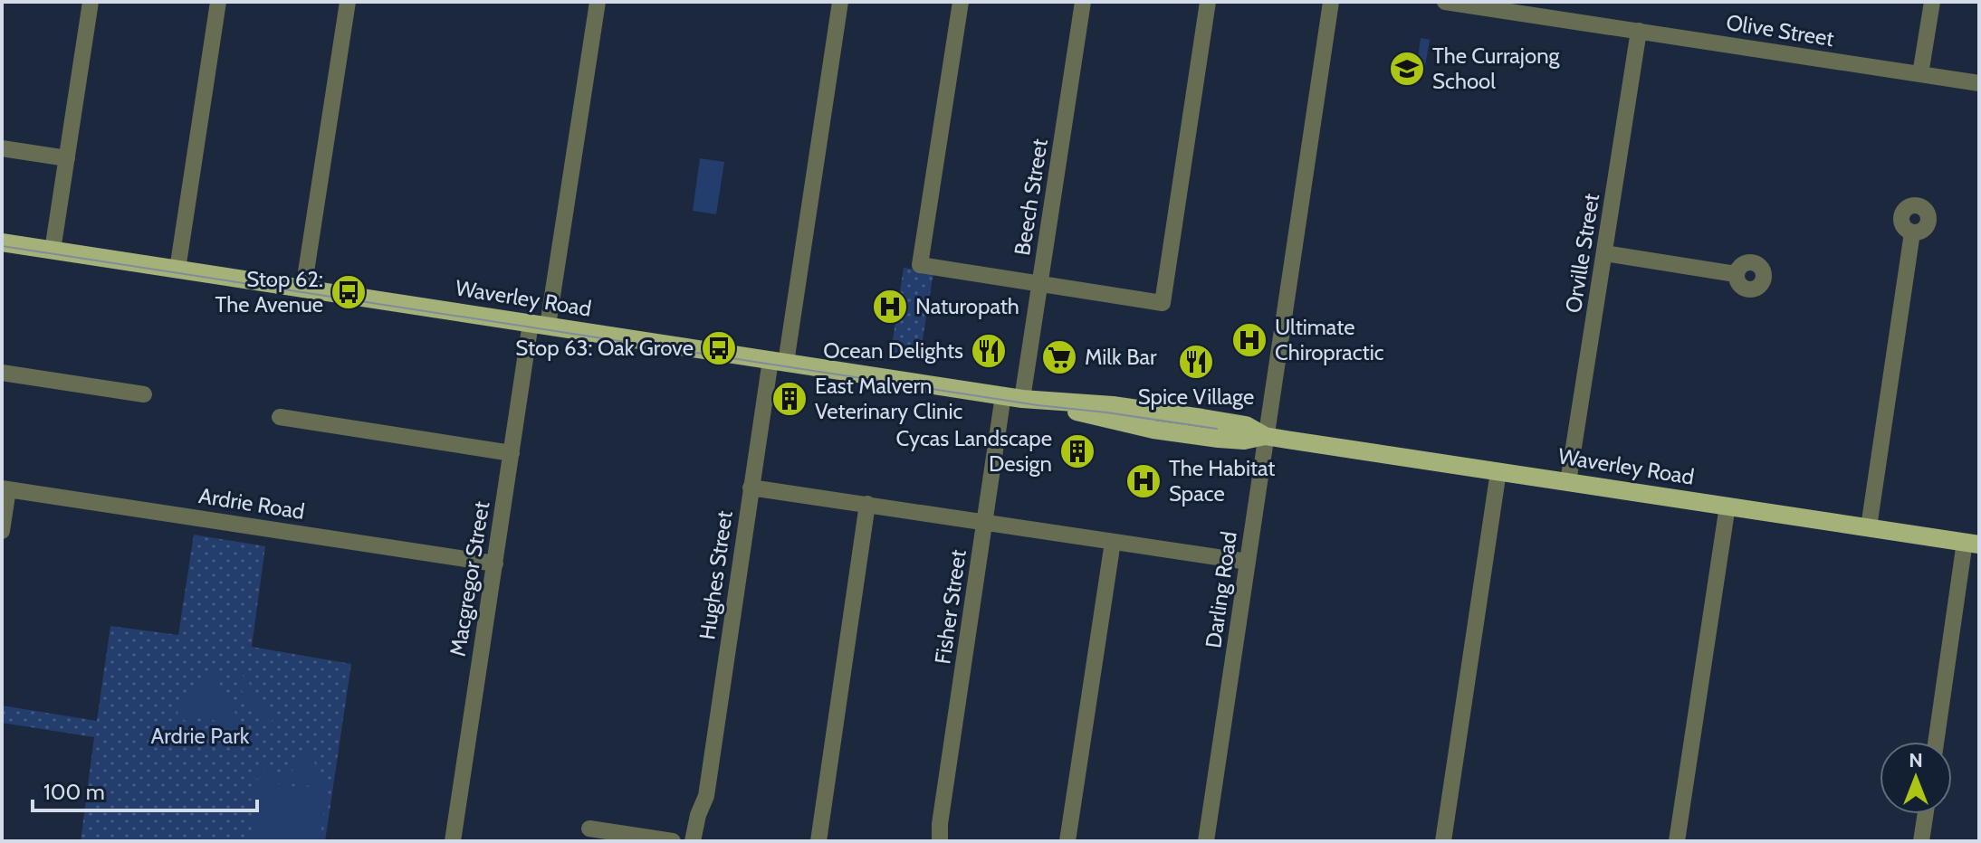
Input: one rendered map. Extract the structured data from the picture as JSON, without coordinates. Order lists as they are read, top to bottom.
{
  "streets": {
    "main road": ["Waverley Road"],
    "street": [
      "Olive Street",
      "Beech Street",
      "Orville Street",
      "Ardrie Road",
      "Hughes Street",
      "Macgregor Street",
      "Darling Road",
      "Fisher Street"
    ]
  },
  "crossings": [
    ["Olive Street", "Orville Street"],
    ["Beech Street", "Waverley Road"],
    ["Orville Street", "Waverley Road"],
    ["Waverley Road", "Hughes Street"],
    ["Waverley Road", "Macgregor Street"],
    ["Waverley Road", "Darling Road"],
    ["Waverley Road", "Fisher Street"],
    ["Ardrie Road", "Macgregor Street"]
  ],
  "parks": ["Ardrie Park"],
  "places": {
    "school or university": ["The Currajong School"],
    "bus stop": ["Stop 62: The Avenue", "Stop 63: Oak Grove"],
    "hospital": ["Naturopath", "Ultimate Chiropractic", "The Habitat Space"],
    "restaurant": ["Ocean Delights", "Spice Village"],
    "supermarket": ["Milk Bar"],
    "building": ["East Malvern Veterinary Clinic", "Cycas Landscape Design"]
  },
  "scale_bar": "100 m",
  "north": "top"
}
